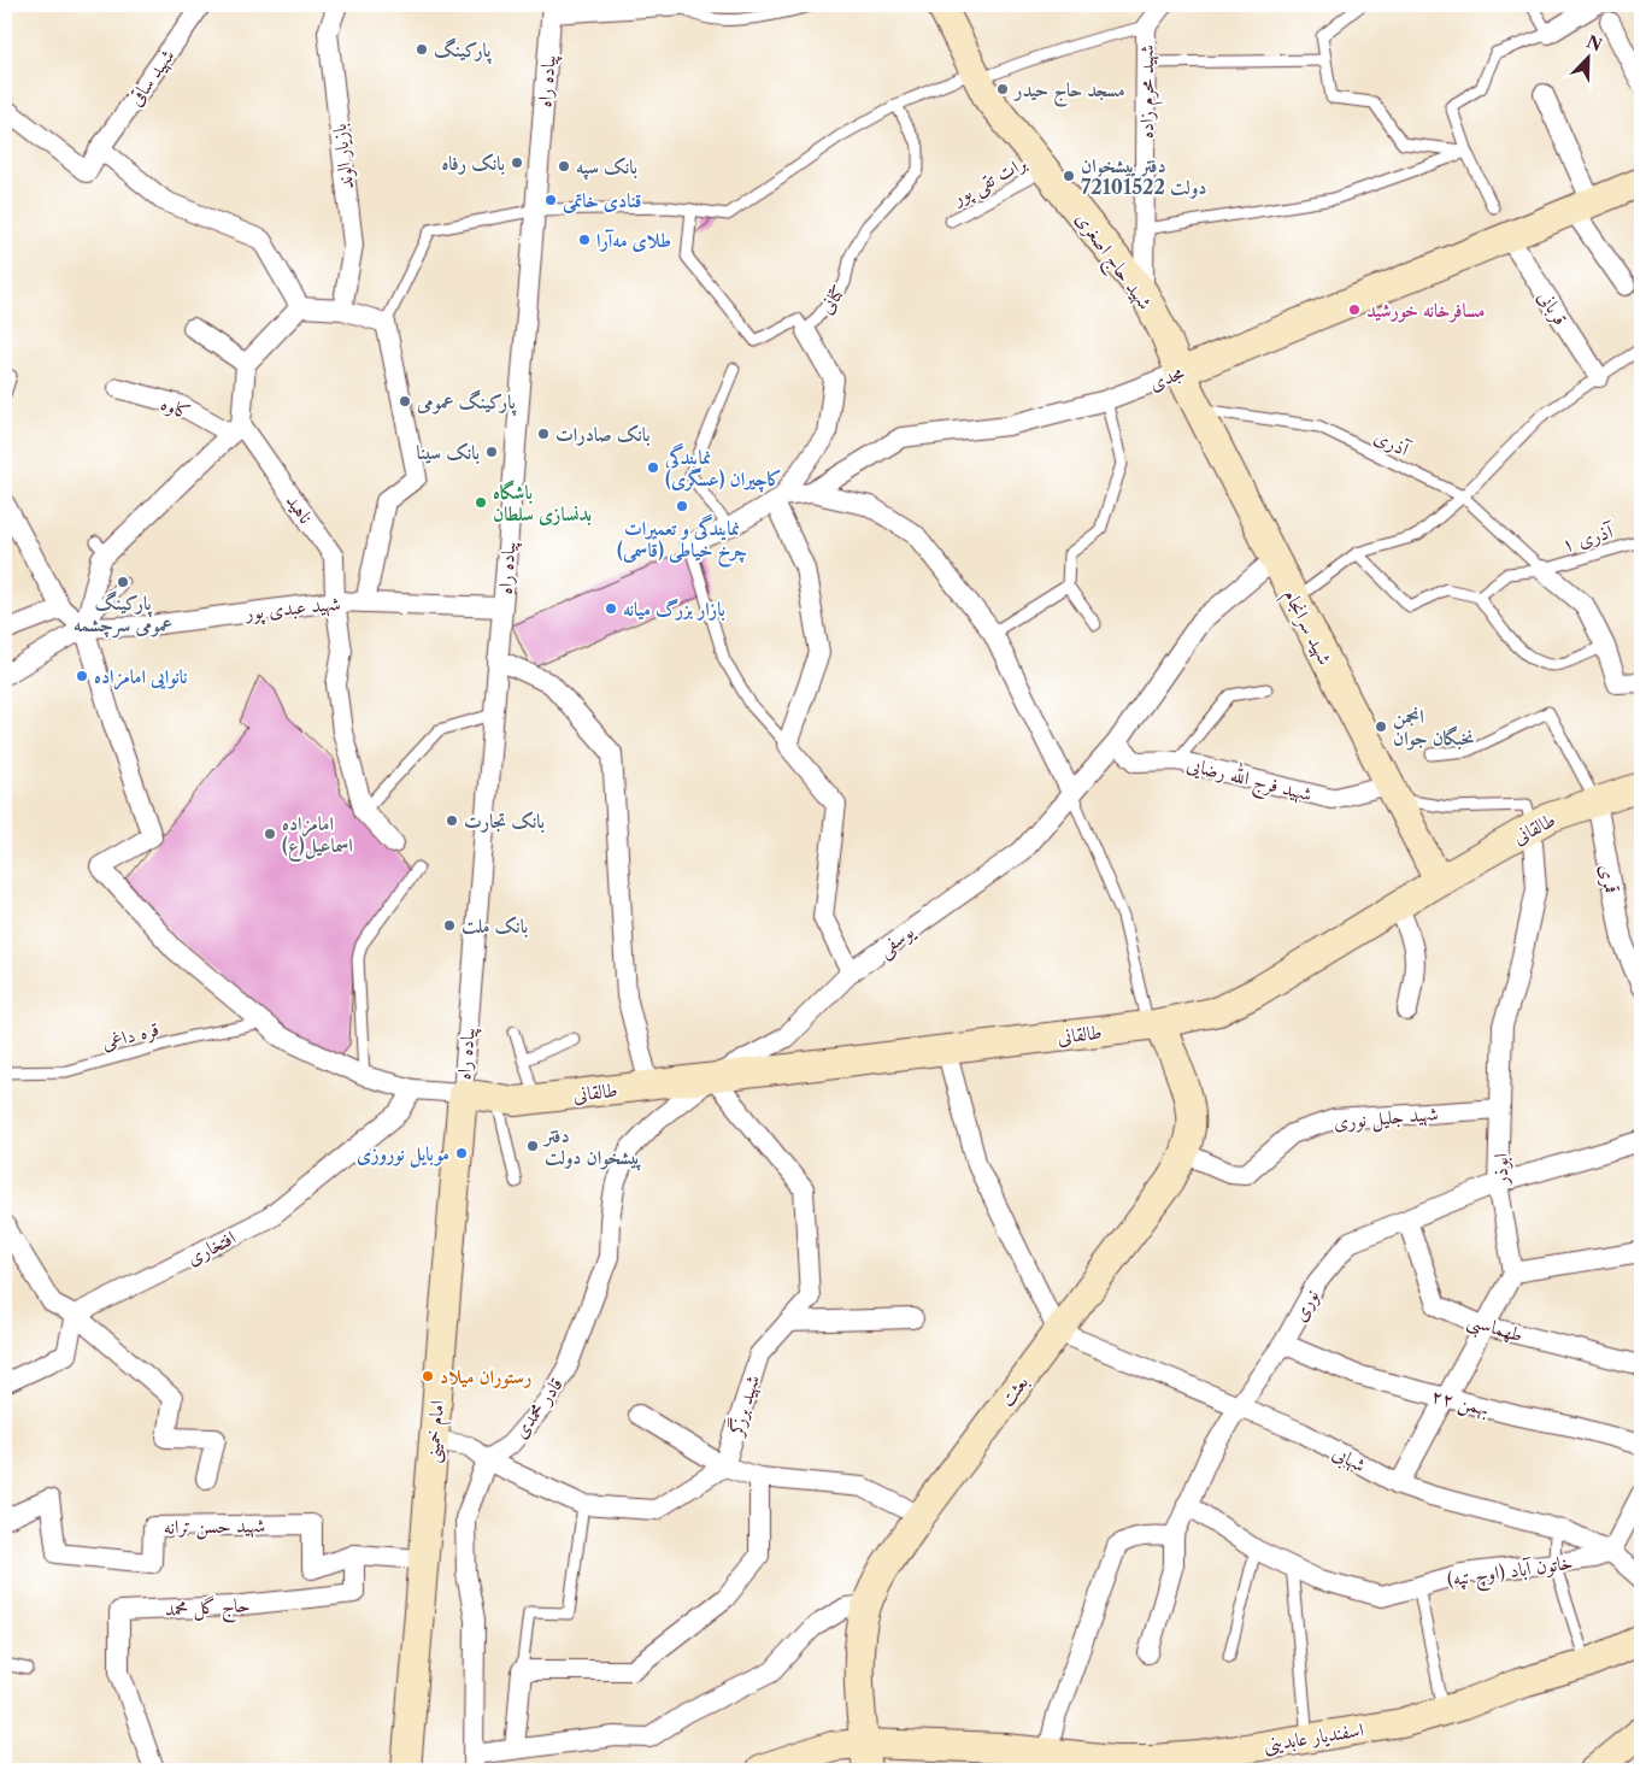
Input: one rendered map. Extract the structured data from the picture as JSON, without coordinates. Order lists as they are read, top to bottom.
{
  "streets": {
    "street": [
      "شهید ساقی",
      "پیاده راه",
      "شهید محرم زاده",
      "بازیار الوند",
      "شهید حاج اصغری",
      "کتانی",
      "قربانی",
      "مجدی",
      "کاوه",
      "ناهید",
      "شهید عبدی پور",
      "شهید سرانجام",
      "شهید فرج الله رضایی",
      "طالقانی",
      "قمری",
      "یوسفی",
      "شهید جلیل نوری",
      "ابوذر",
      "افتخاری",
      "نوری",
      "طهماسبی",
      "بعثت",
      "۲۲ بهمن",
      "شهید برزگر",
      "قادر محمدی",
      "امام خمینی",
      "شهابی",
      "شهید حسن ترانه",
      "خاتون آباد (اوچ تپه)",
      "حاج گل محمد",
      "اسفندیار عابدینی"
    ],
    "lane": [
      "برات تقی پور",
      "آذری",
      "آذری ۱",
      "قره داغی"
    ]
  },
  "crossings": [
    ["پیاده راه", "شهید عبدی پور"],
    ["پیاده راه", "طالقانی"],
    ["پیاده راه", "امام خمینی"],
    ["شهید محرم زاده", "شهید حاج اصغری"],
    ["برات تقی پور", "شهید حاج اصغری"],
    ["شهید حاج اصغری", "مجدی"],
    ["شهید حاج اصغری", "شهید سرانجام"],
    ["کتانی", "مجدی"],
    ["قربانی", "مجدی"],
    ["مجدی", "شهید سرانجام"],
    ["کاوه", "ناهید"],
    ["آذری", "آذری ۱"],
    ["آذری", "شهید سرانجام"],
    ["ناهید", "شهید عبدی پور"],
    ["شهید سرانجام", "شهید فرج الله رضایی"],
    ["شهید سرانجام", "طالقانی"],
    ["شهید سرانجام", "یوسفی"],
    ["شهید فرج الله رضایی", "یوسفی"],
    ["طالقانی", "قمری"],
    ["طالقانی", "یوسفی"],
    ["طالقانی", "ابوذر"],
    ["طالقانی", "بعثت"],
    ["طالقانی", "شهید برزگر"],
    ["طالقانی", "قادر محمدی"],
    ["طالقانی", "امام خمینی"],
    ["یوسفی", "شهید برزگر"],
    ["یوسفی", "قادر محمدی"],
    ["شهید جلیل نوری", "ابوذر"],
    ["شهید جلیل نوری", "بعثت"],
    ["ابوذر", "نوری"],
    ["نوری", "طهماسبی"],
    ["نوری", "۲۲ بهمن"],
    ["نوری", "شهابی"],
    ["نوری", "خاتون آباد (اوچ تپه)"],
    ["بعثت", "شهابی"],
    ["بعثت", "اسفندیار عابدینی"],
    ["شهید برزگر", "قادر محمدی"],
    ["شهابی", "خاتون آباد (اوچ تپه)"],
    ["شهید حسن ترانه", "حاج گل محمد"]
  ],
  "places": [
    "پارکینگ",
    "مسجد حاج حیدر",
    "بانک رفاه",
    "بانک سپه",
    "دفتر پیشخوان دولت 72101522",
    "قنادی خاتمی",
    "طلای مه‌آرا",
    "مسافرخانه خورشید",
    "پارکینگ عمومی",
    "بانک صادرات",
    "بانک سینا",
    "نمایندگی کاچیران (عسگری)",
    "باشگاه بدنسازی سلطان",
    "نمایندگی و تعمیرات چرخ خیاطی (قاسمی)",
    "پارکینگ عمومی سرچشمه",
    "بازار بزرگ میانه",
    "نانوایی امامزاده",
    "انجمن نخبگان جوان",
    "بانک تجارت",
    "امامزاده اسماعیل(ع)",
    "بانک ملت",
    "دفتر پیشخوان دولت",
    "موبایل نوروزی",
    "رستوران میلاد"
  ],
  "north": "top right"
}
